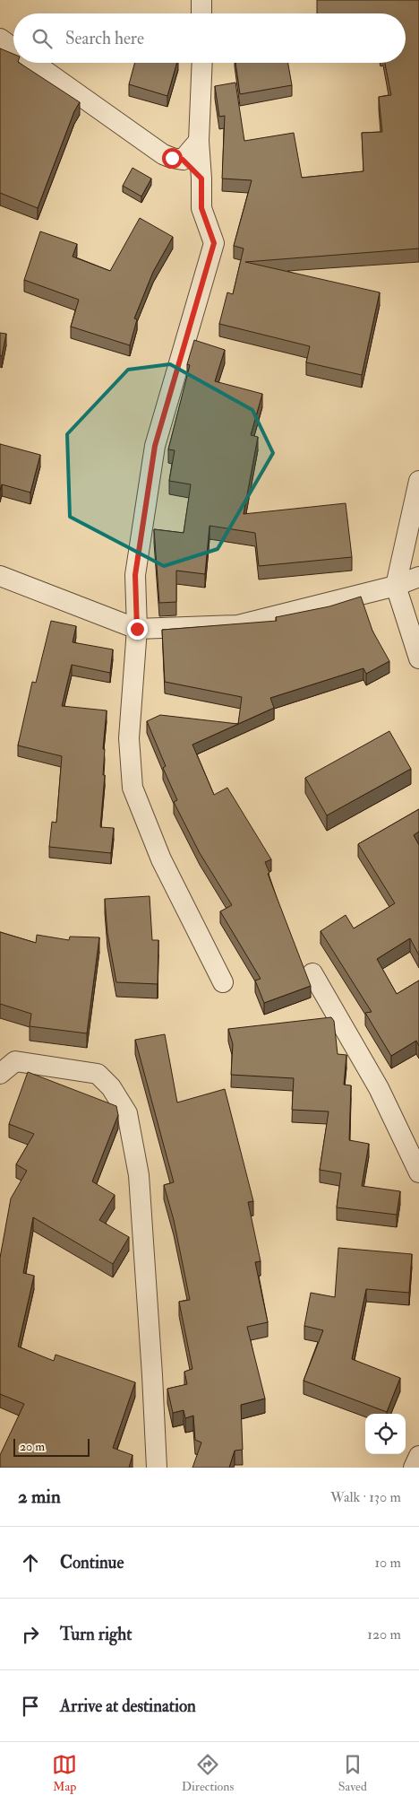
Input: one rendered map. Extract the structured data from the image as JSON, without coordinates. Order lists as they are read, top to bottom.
{
  "scale_bar": "20 m",
  "page": {
    "search": "Search here",
    "scale": "20 m",
    "heading": ["2 min", "Walk · 130 m"],
    "list": [
      ["Continue", "10 m"],
      ["Turn right", "120 m"],
      "Arrive at destination"
    ],
    "nav": ["Map", "Directions", "Saved"]
  }
}
